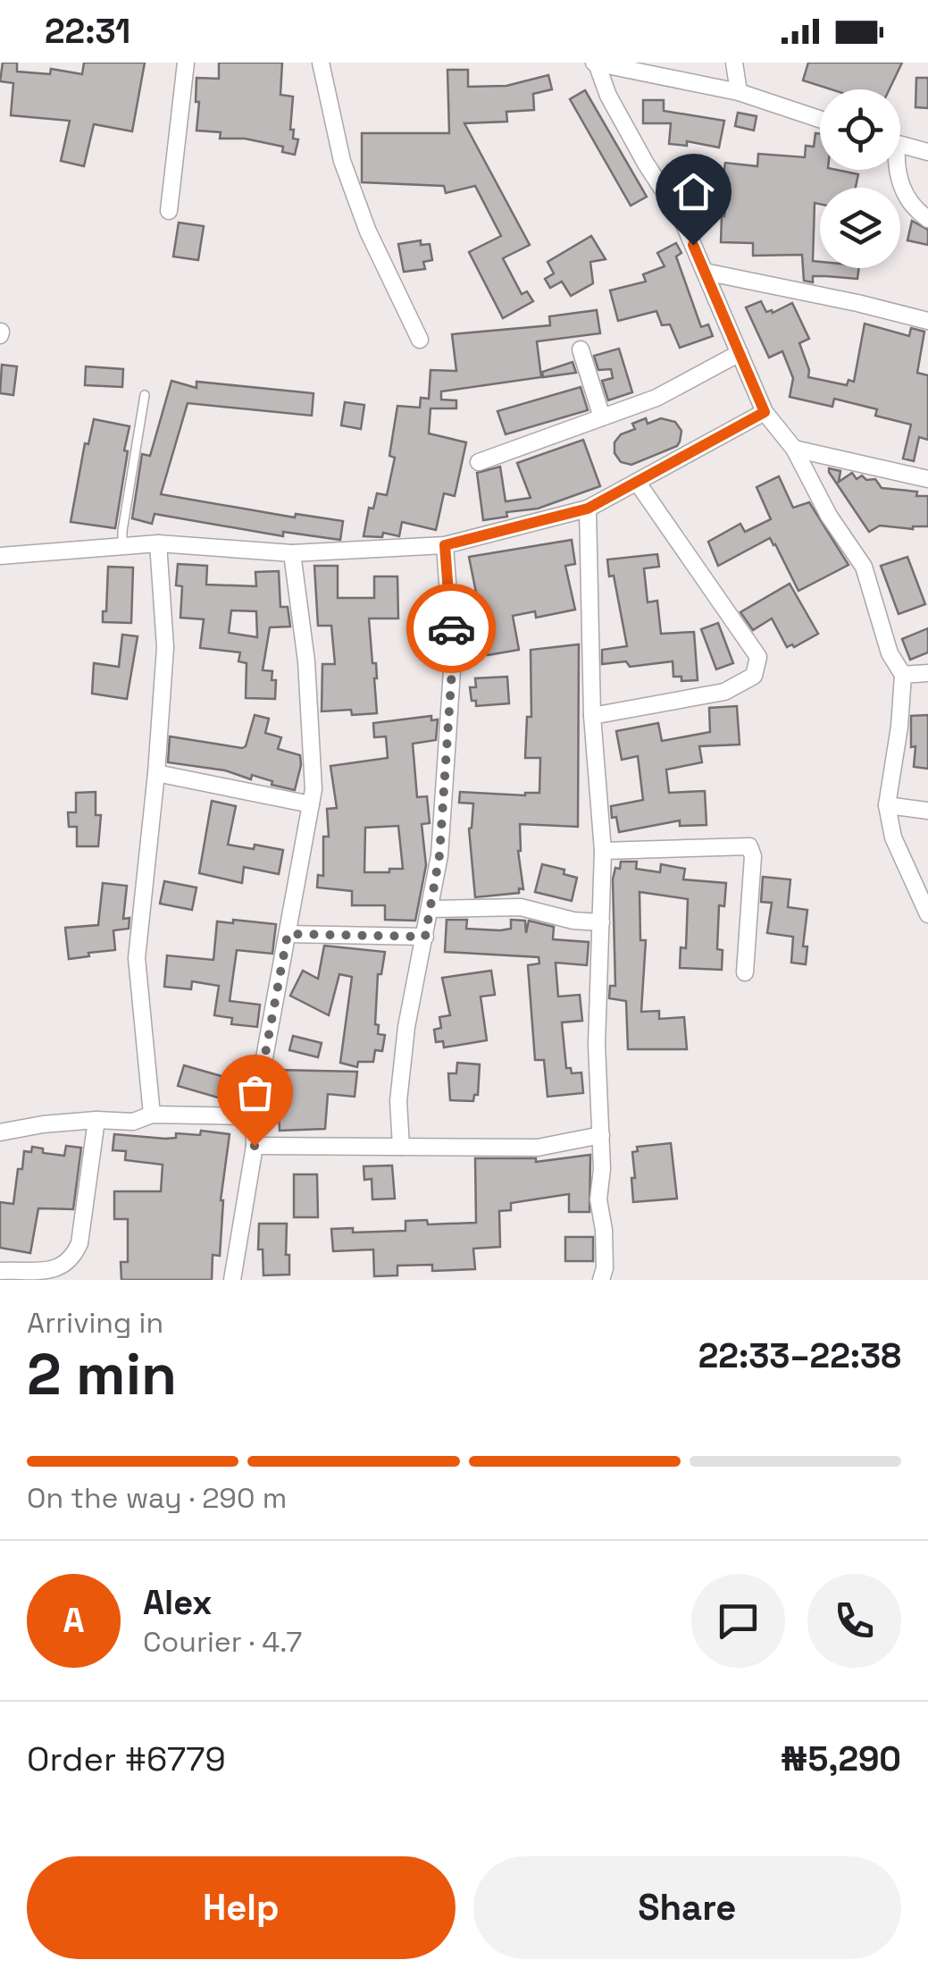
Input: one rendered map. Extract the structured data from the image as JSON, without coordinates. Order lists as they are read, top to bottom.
{
  "page": {
    "status": "22:31",
    "heading": ["2 min", "Arriving in", "22:33–22:38"],
    "panel": [
      "Alex",
      "Courier · 4.7",
      "Order #6779",
      "₦5,290"
    ],
    "bar": "On the way · 290 m",
    "round": "A",
    "buttons": ["Help", "Share"]
  }
}
